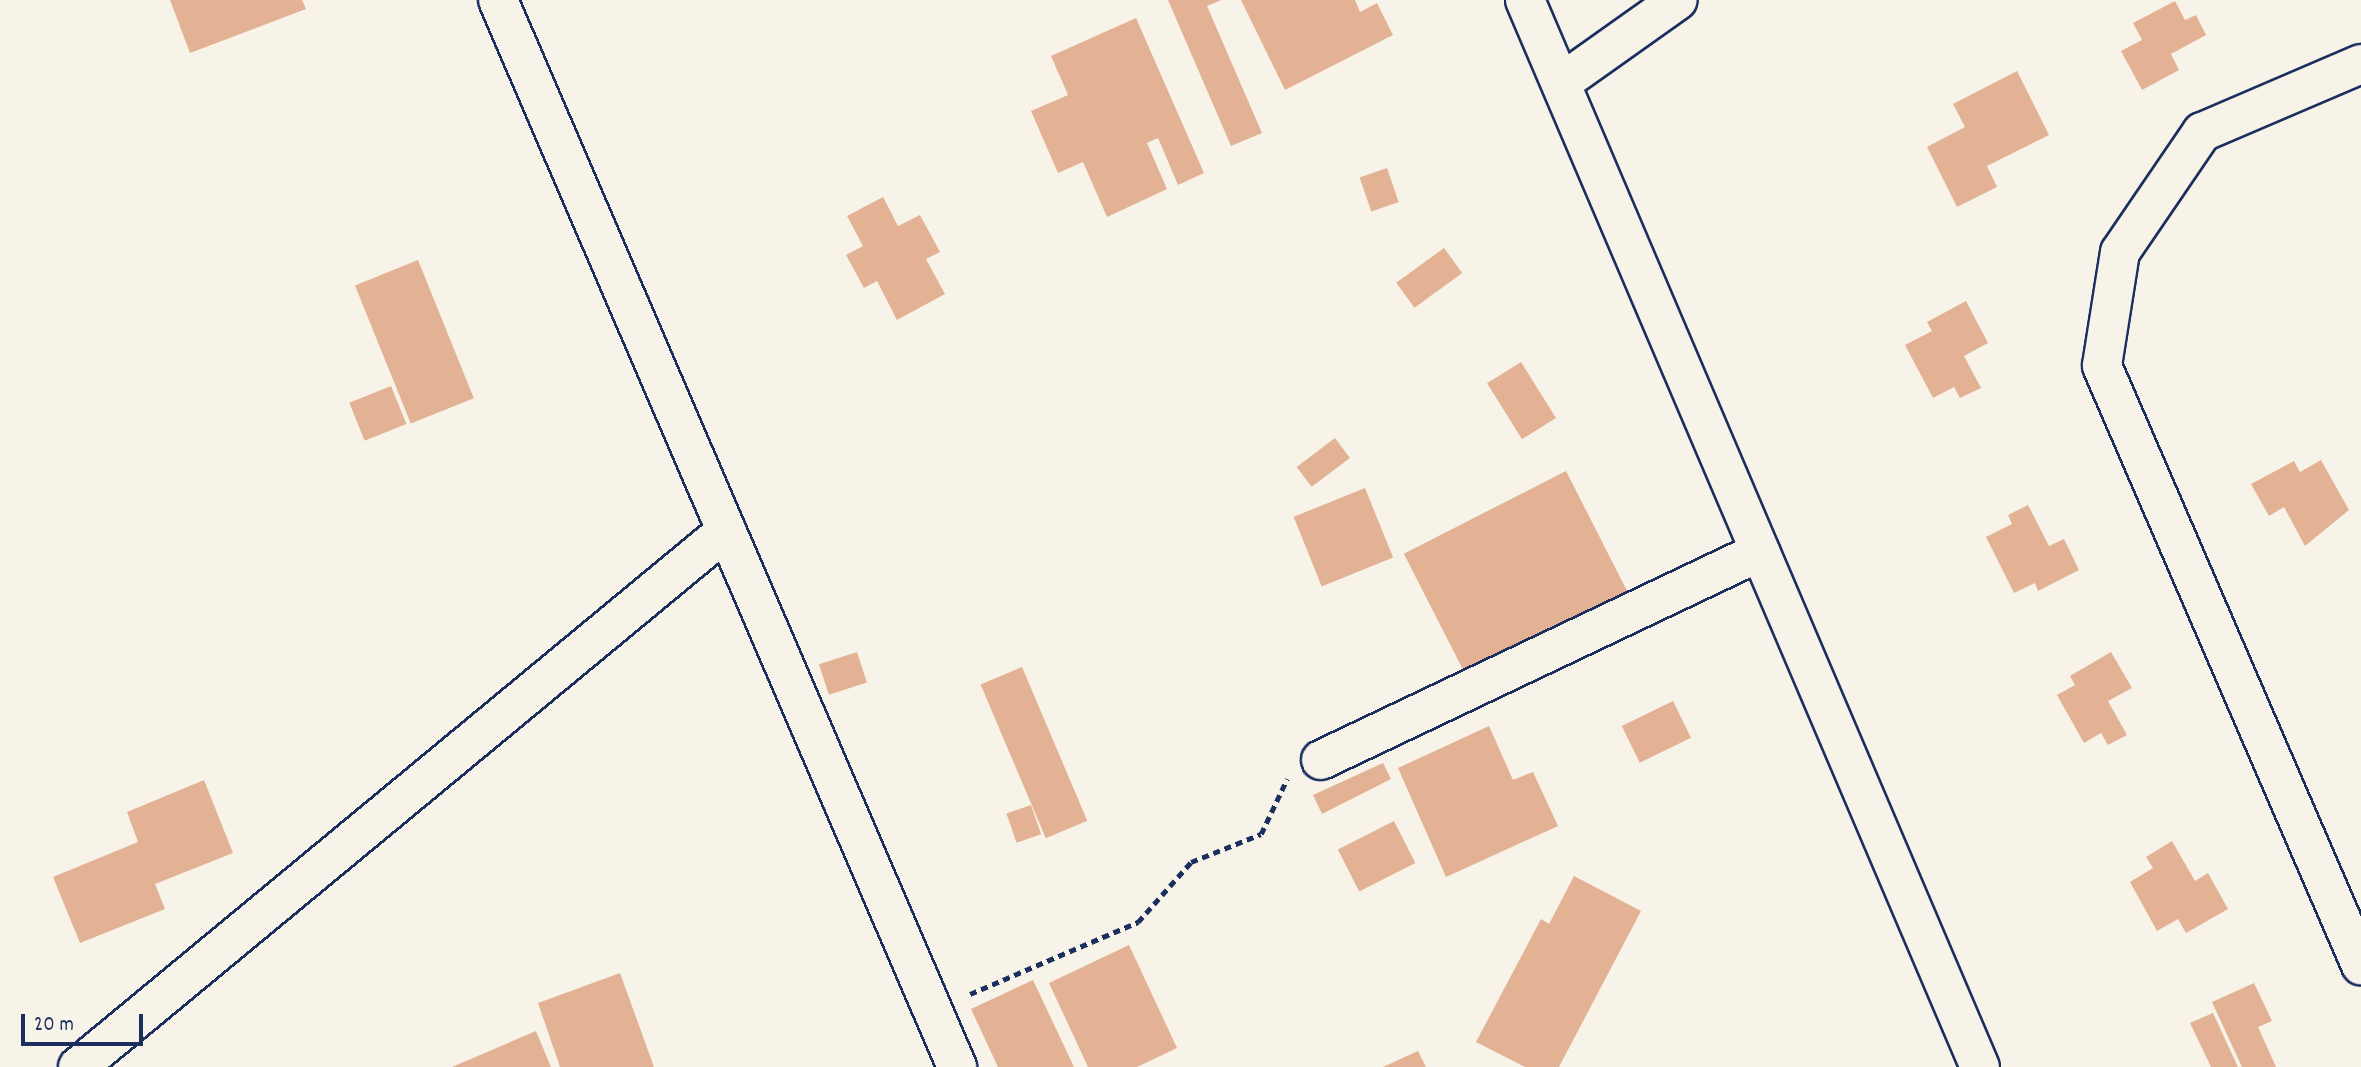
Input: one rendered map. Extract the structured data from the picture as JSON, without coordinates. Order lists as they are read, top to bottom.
{
  "scale_bar": "20 m"
}
